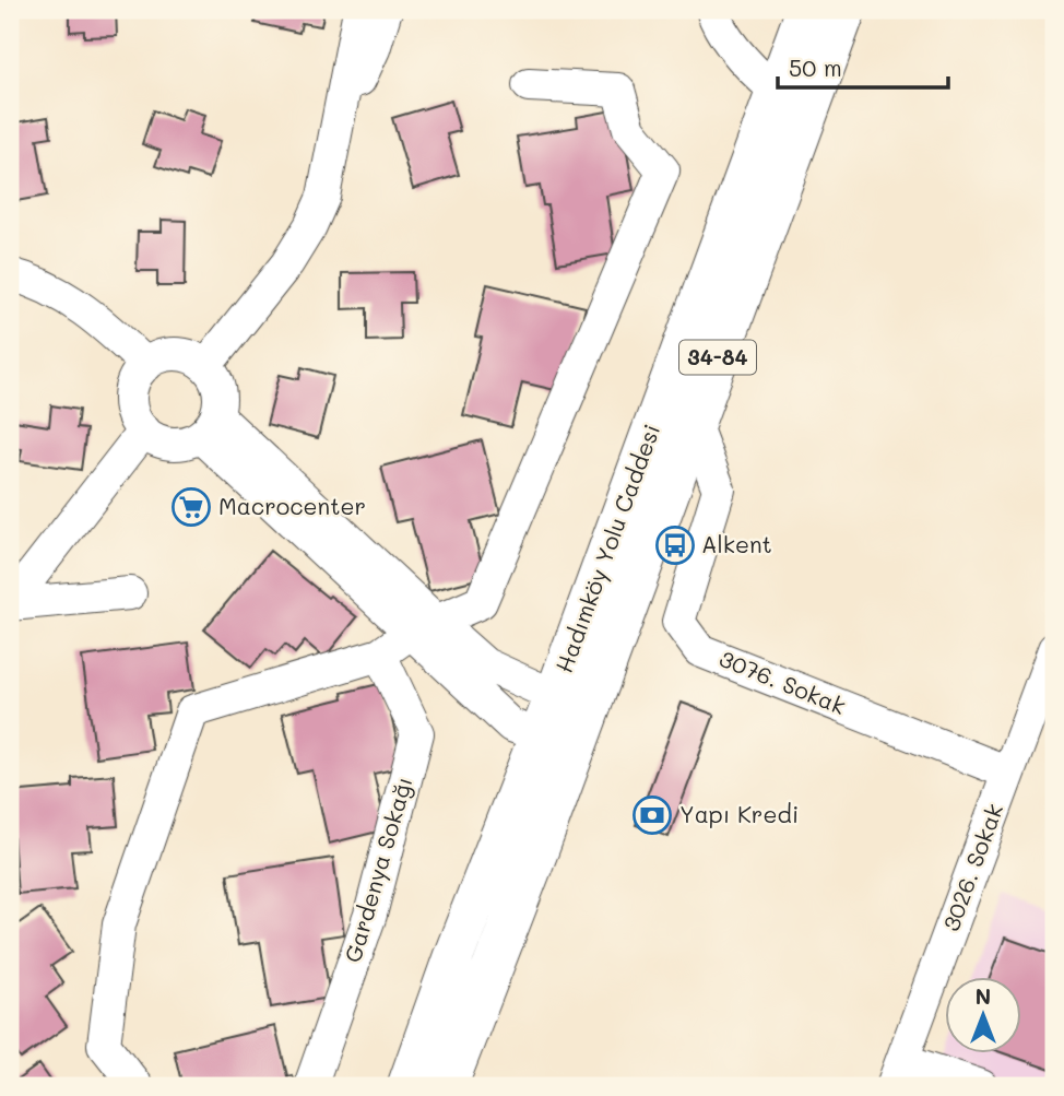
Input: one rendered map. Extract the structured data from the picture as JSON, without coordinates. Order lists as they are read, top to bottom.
{
  "streets": {
    "main road": ["34-84", "Hadımköy Yolu Caddesi"],
    "street": ["3076. Sokak", "3026. Sokak", "Gardenya Sokağı"]
  },
  "crossings": [
    ["Hadımköy Yolu Caddesi", "3076. Sokak"],
    ["3076. Sokak", "3026. Sokak"]
  ],
  "places": {
    "supermarket": ["Macrocenter"],
    "bus stop": ["Alkent"],
    "bank": ["Yapı Kredi"]
  },
  "scale_bar": "50 m",
  "north": "top"
}
